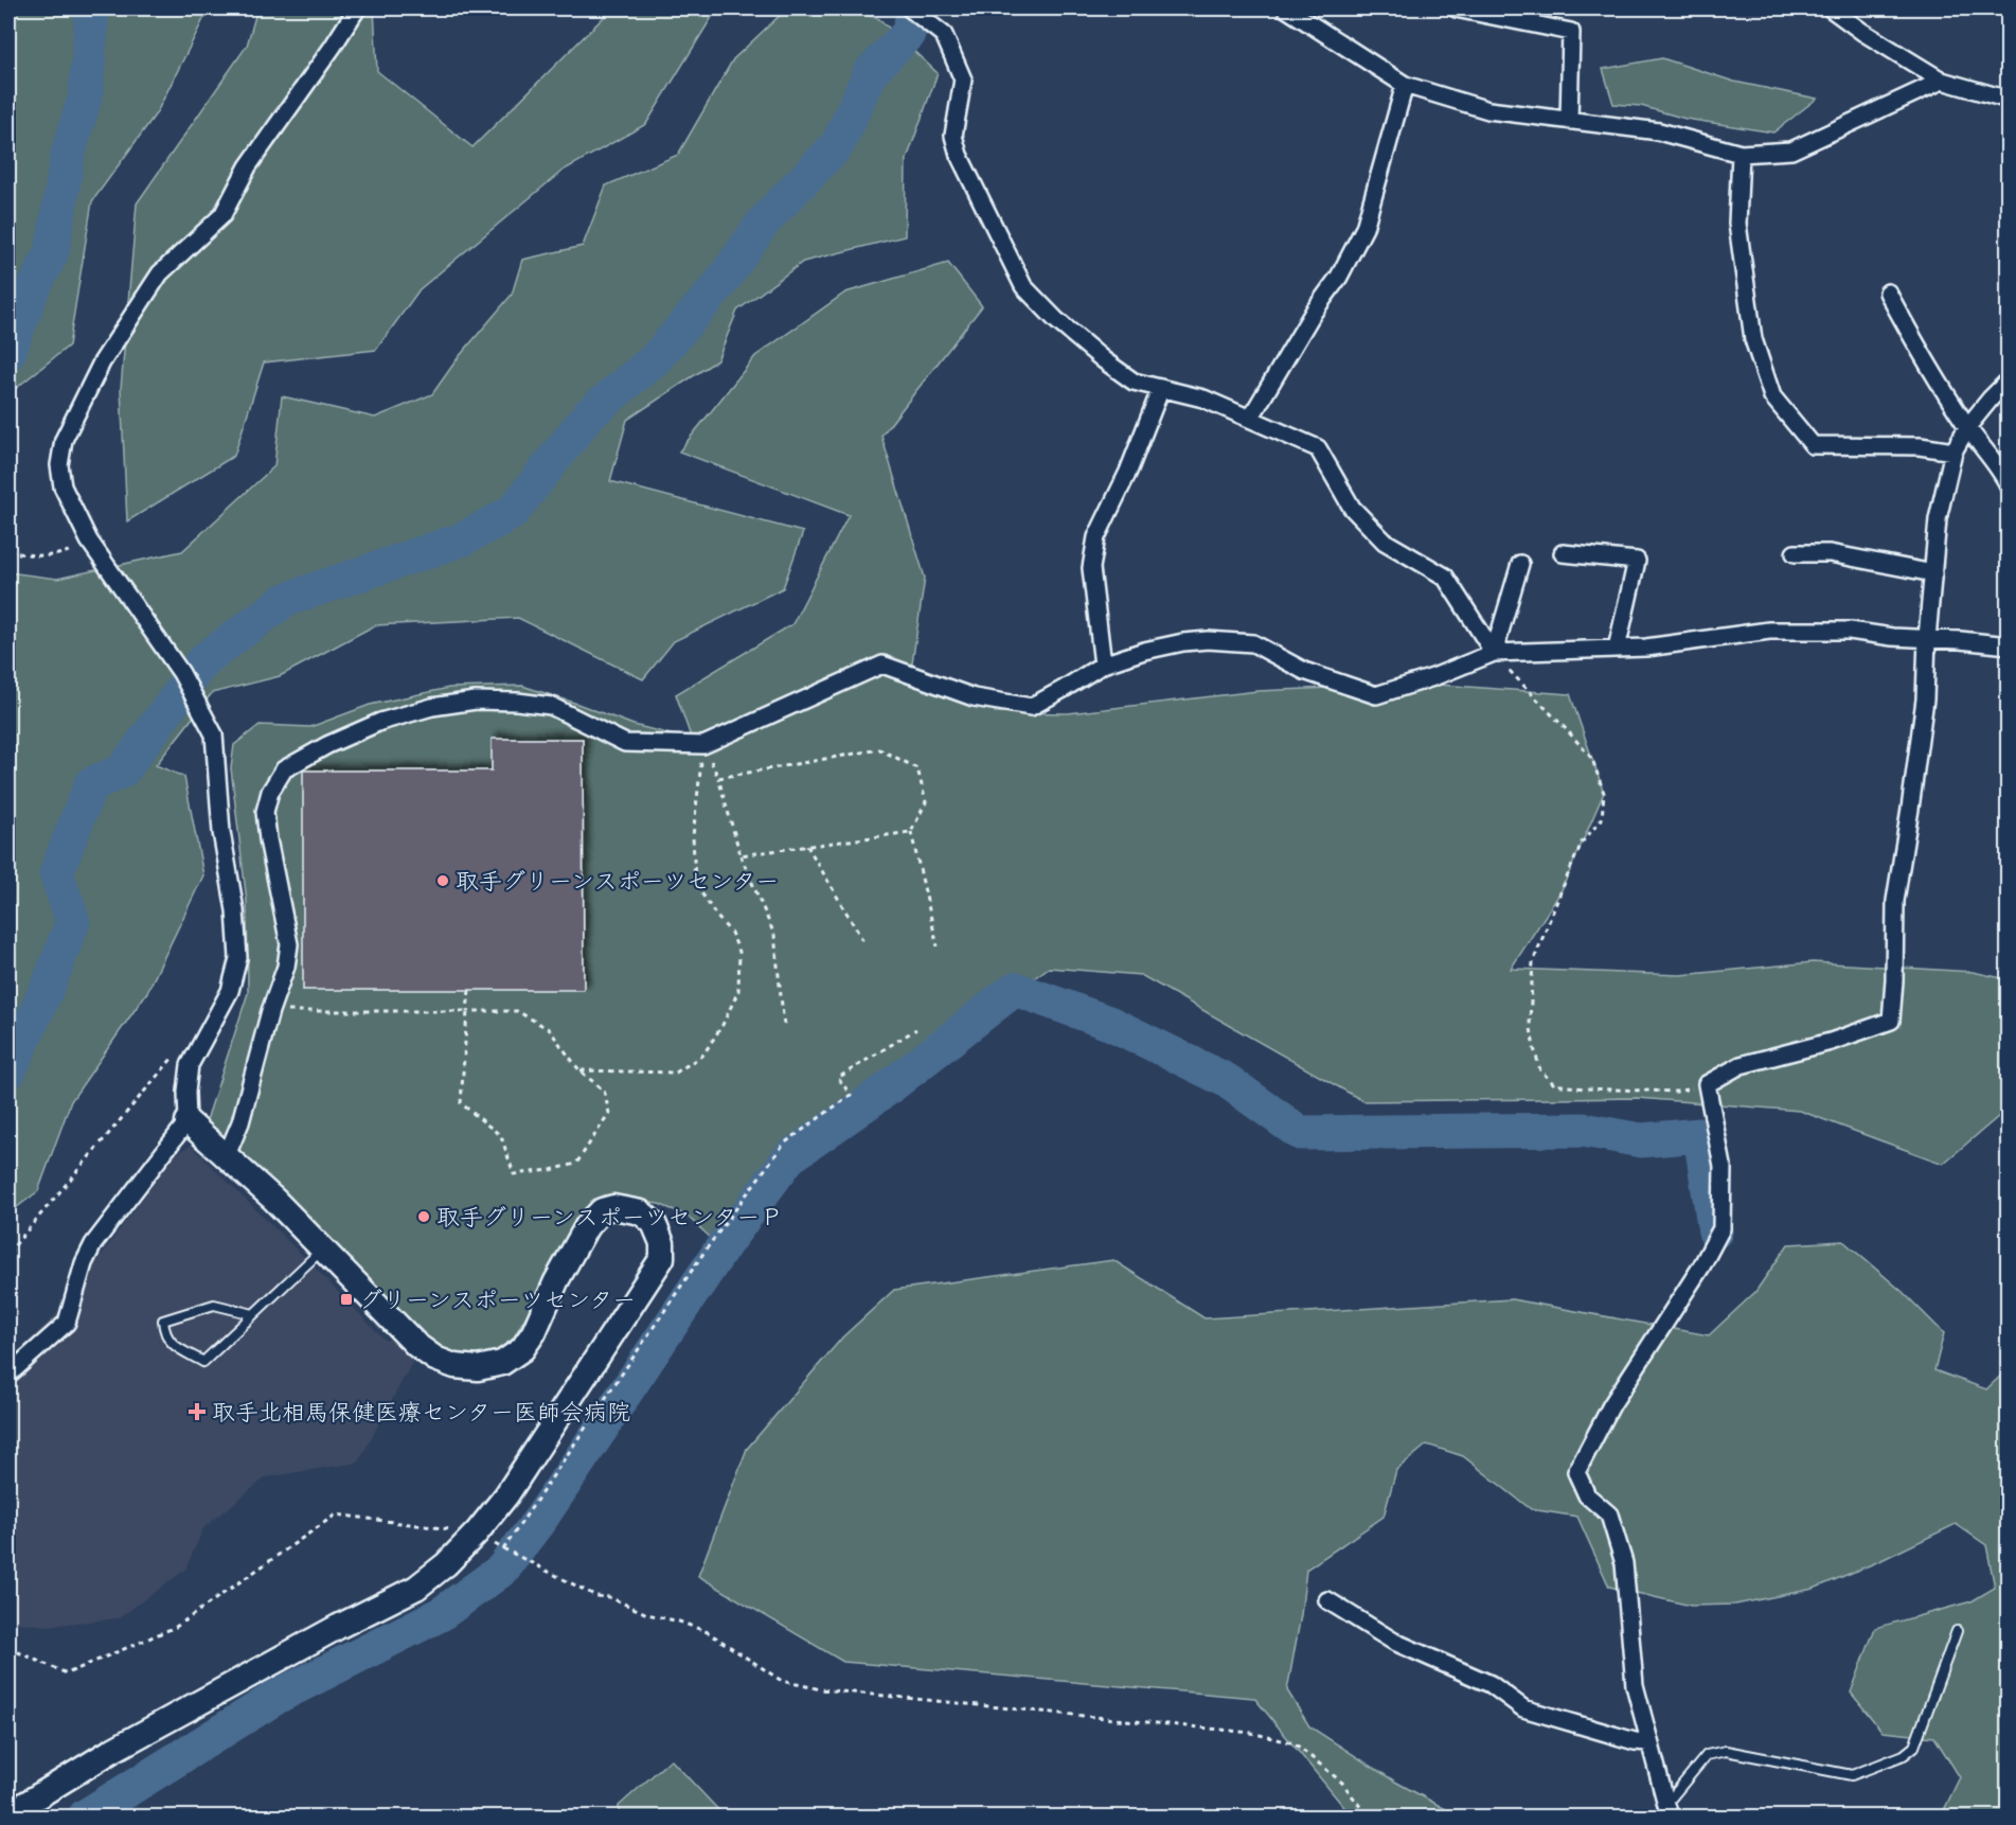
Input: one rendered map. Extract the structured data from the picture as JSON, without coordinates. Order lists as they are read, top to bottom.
{
  "places": {
    "other": ["取手グリーンスポーツセンター", "取手グリーンスポーツセンターＰ"],
    "transit": ["グリーンスポーツセンター"],
    "health": ["取手北相馬保健医療センター医師会病院"]
  }
}
